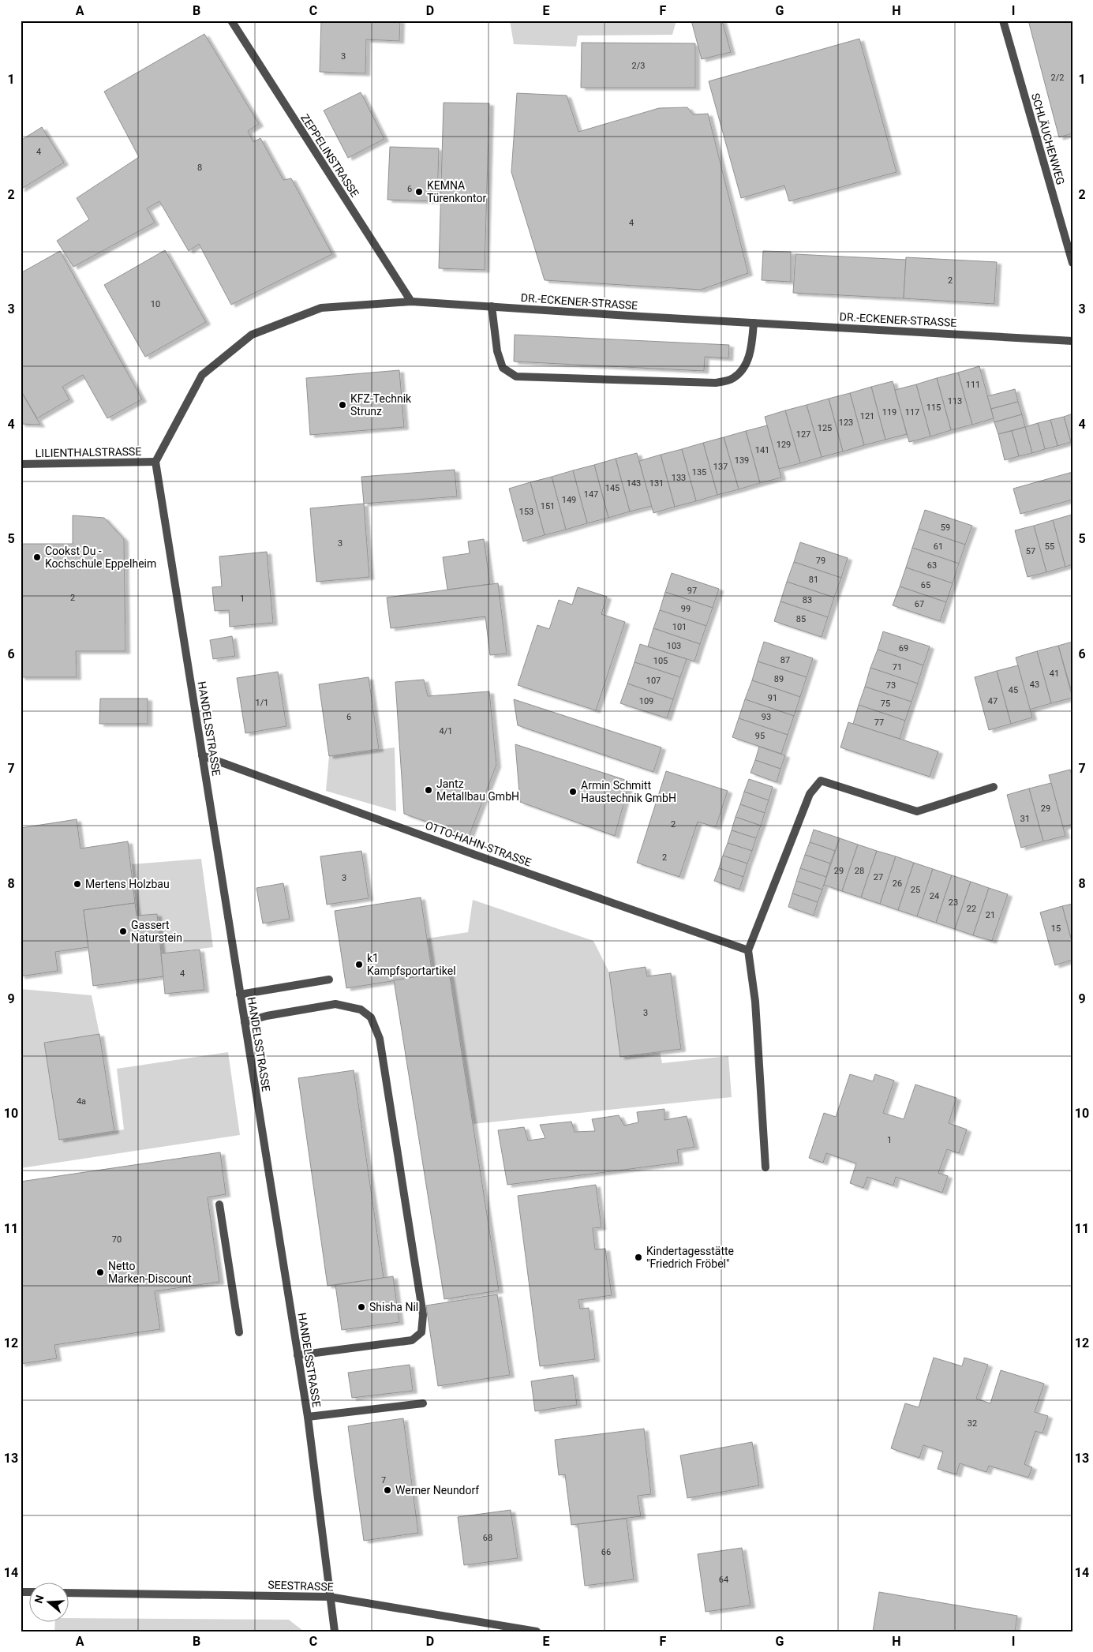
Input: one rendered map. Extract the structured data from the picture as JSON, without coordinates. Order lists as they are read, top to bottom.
{
  "streets": {
    "street": [
      "SCHLÄUCHENWEG",
      "ZEPPELINSTRASSE",
      "DR.-ECKENER-STRASSE",
      "LILIENTHALSTRASSE",
      "HANDELSSTRASSE",
      "OTTO-HAHN-STRASSE",
      "SEESTRASSE"
    ]
  },
  "crossings": [
    ["ZEPPELINSTRASSE", "DR.-ECKENER-STRASSE"],
    ["DR.-ECKENER-STRASSE", "LILIENTHALSTRASSE"],
    ["DR.-ECKENER-STRASSE", "HANDELSSTRASSE"],
    ["LILIENTHALSTRASSE", "HANDELSSTRASSE"],
    ["HANDELSSTRASSE", "OTTO-HAHN-STRASSE"],
    ["HANDELSSTRASSE", "SEESTRASSE"]
  ],
  "places": [
    "KEMNA Türenkontor",
    "KFZ-Technik Strunz",
    "Cookst Du - Kochschule Eppelheim",
    "Jantz Metallbau GmbH",
    "Armin Schmitt Haustechnik GmbH",
    "Mertens Holzbau",
    "Gassert Naturstein",
    "k1 Kampfsportartikel",
    "Kindertagesstätte \"Friedrich Fröbel\"",
    "Netto Marken-Discount",
    "Shisha Nil",
    "Werner Neundorf"
  ],
  "house_numbers": [
    "3",
    "2/3",
    "2/2",
    "4",
    "8",
    "6",
    "4",
    "2",
    "10",
    "111",
    "113",
    "115",
    "119",
    "117",
    "121",
    "123",
    "125",
    "127",
    "129",
    "141",
    "139",
    "137",
    "135",
    "133",
    "143",
    "131",
    "145",
    "147",
    "149",
    "151",
    "153",
    "59",
    "3",
    "61",
    "55",
    "57",
    "79",
    "63",
    "81",
    "65",
    "97",
    "2",
    "1",
    "83",
    "67",
    "99",
    "85",
    "101",
    "103",
    "69",
    "87",
    "105",
    "71",
    "41",
    "89",
    "107",
    "43",
    "73",
    "45",
    "91",
    "109",
    "47",
    "1/1",
    "75",
    "6",
    "93",
    "77",
    "4/1",
    "95",
    "29",
    "31",
    "2",
    "2",
    "29",
    "28",
    "27",
    "3",
    "26",
    "25",
    "24",
    "23",
    "22",
    "21",
    "15",
    "4",
    "3",
    "4a",
    "1",
    "70",
    "32",
    "7",
    "68",
    "66",
    "64"
  ],
  "north": "left",
  "grid": {
    "columns": [
      "A",
      "B",
      "C",
      "D",
      "E",
      "F",
      "G",
      "H",
      "I"
    ],
    "rows": [
      "1",
      "2",
      "3",
      "4",
      "5",
      "6",
      "7",
      "8",
      "9",
      "10",
      "11",
      "12",
      "13",
      "14"
    ]
  }
}
